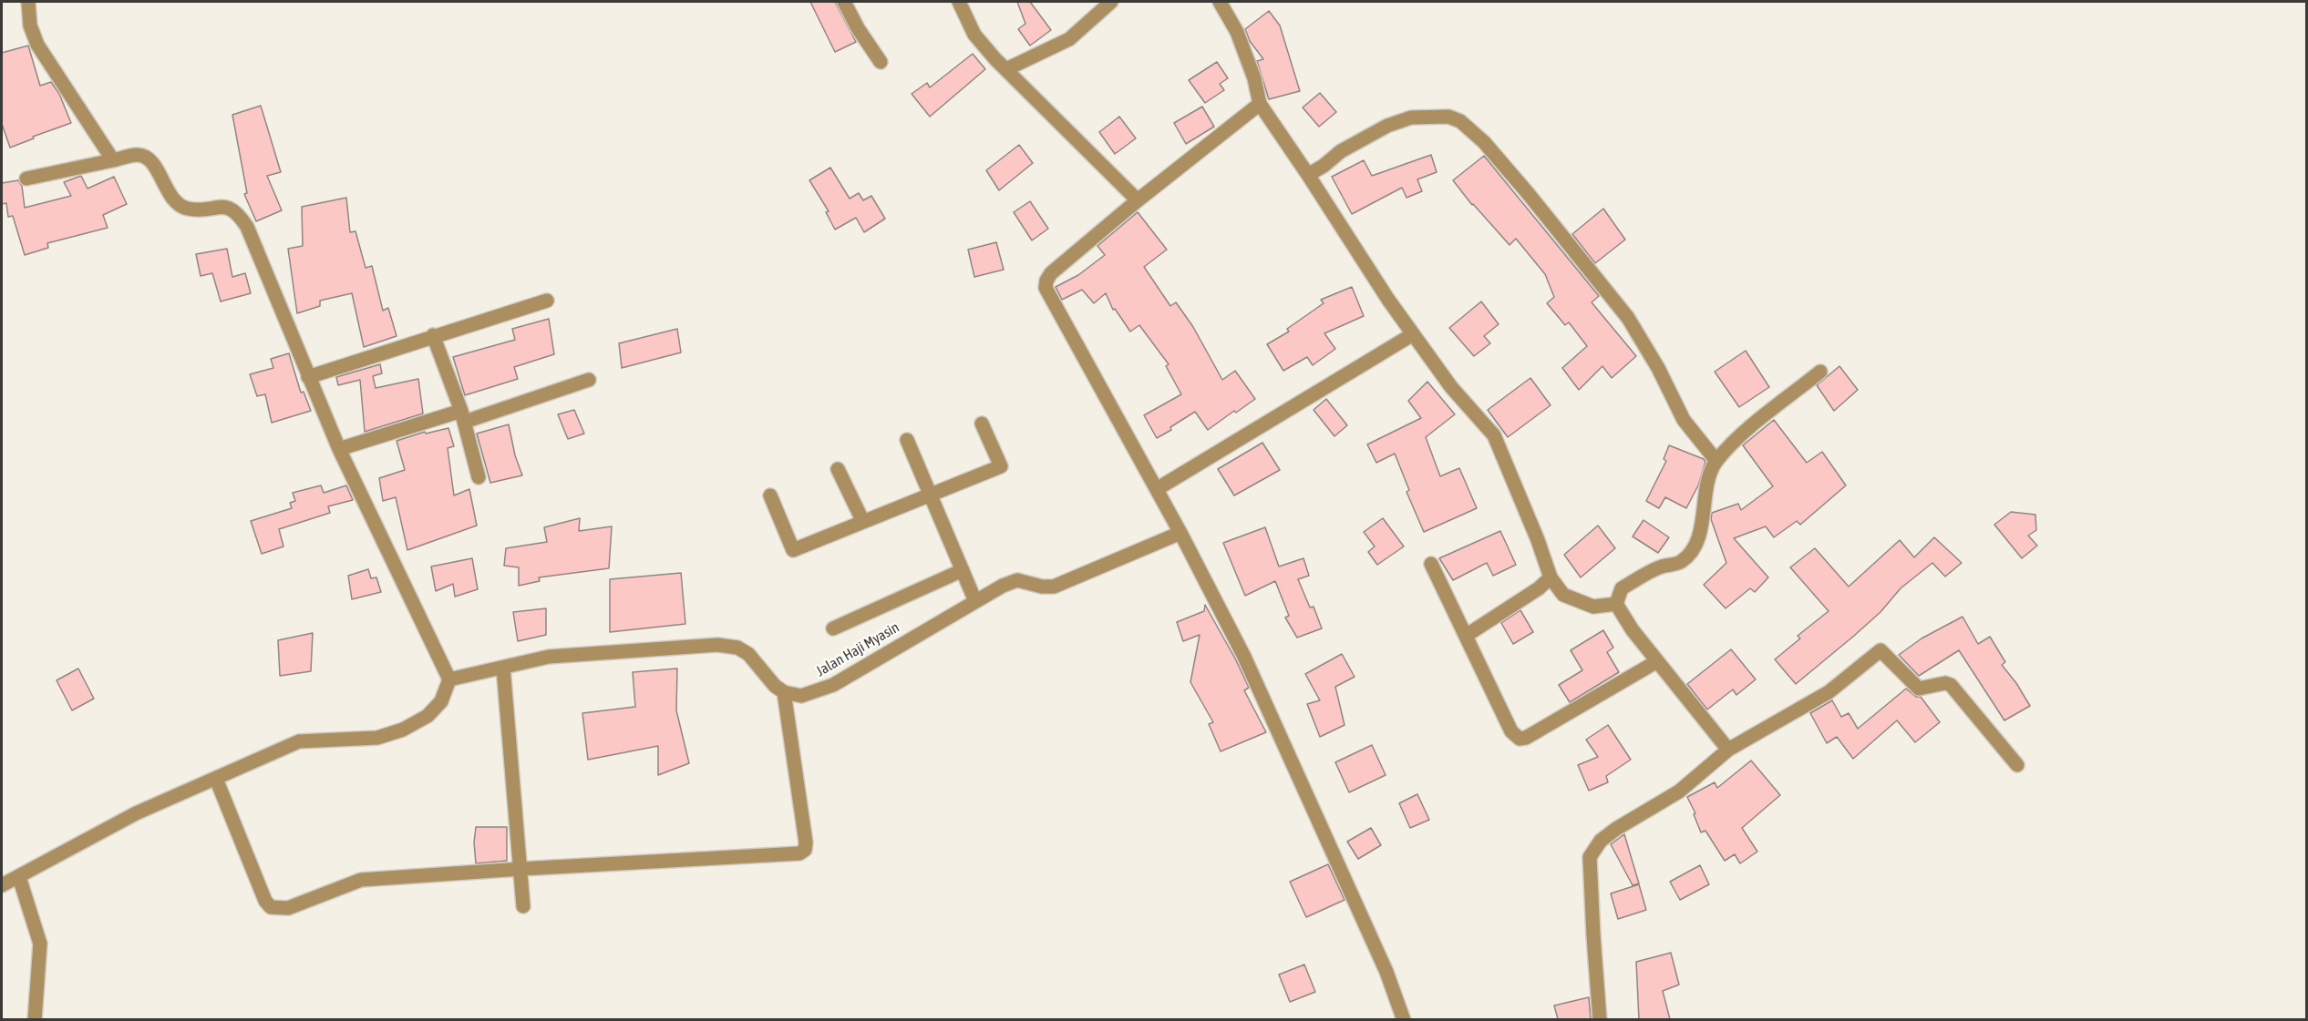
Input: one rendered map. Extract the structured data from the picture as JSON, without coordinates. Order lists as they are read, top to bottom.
{
  "streets": {
    "street": ["Jalan Haji Myasin"]
  }
}
